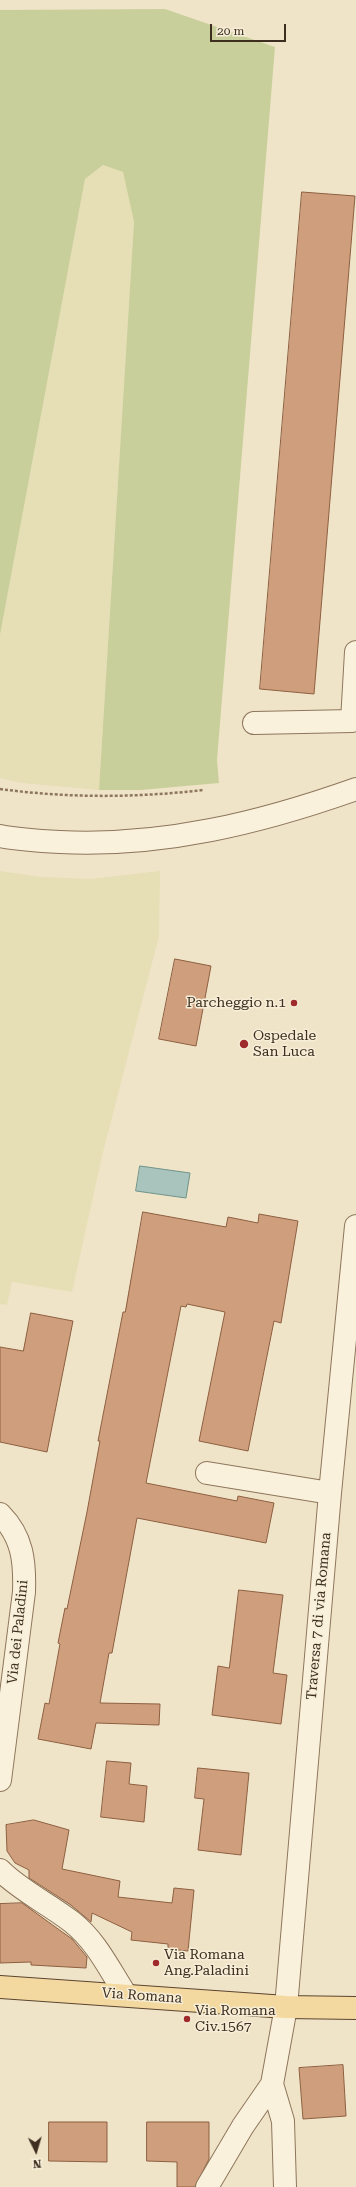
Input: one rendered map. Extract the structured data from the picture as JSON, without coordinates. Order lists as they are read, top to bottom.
{
  "streets": {
    "main road": ["Via Romana"],
    "street": ["Traversa 7 di via Romana", "Via dei Paladini"]
  },
  "crossings": [
    ["Traversa 7 di via Romana", "Via Romana"]
  ],
  "places": [
    "Parcheggio n.1",
    "Ospedale San Luca",
    "Via Romana Ang.Paladini",
    "Via Romana Civ.1567"
  ],
  "scale_bar": "20 m",
  "north": "bottom"
}
